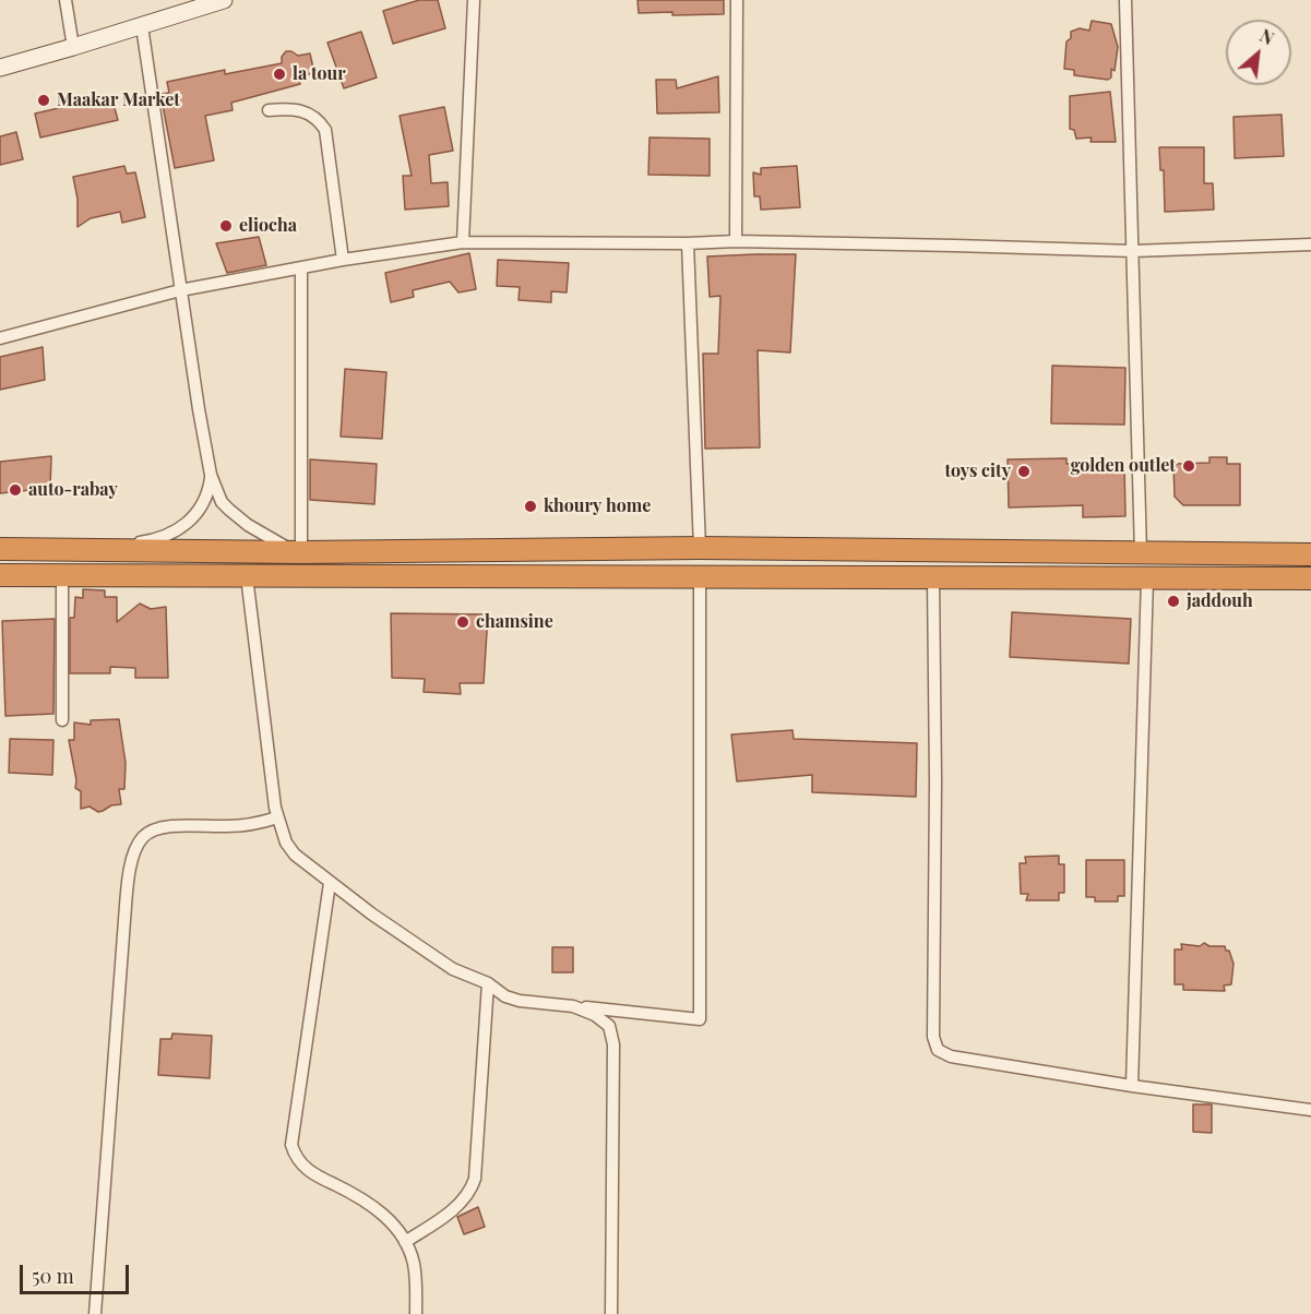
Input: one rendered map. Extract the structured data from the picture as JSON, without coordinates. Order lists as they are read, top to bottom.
{
  "places": [
    "la tour",
    "Maakar Market",
    "eliocha",
    "golden outlet",
    "toys city",
    "auto-rabay",
    "khoury home",
    "jaddouh",
    "chamsine"
  ],
  "scale_bar": "50 m",
  "north": "top right"
}
